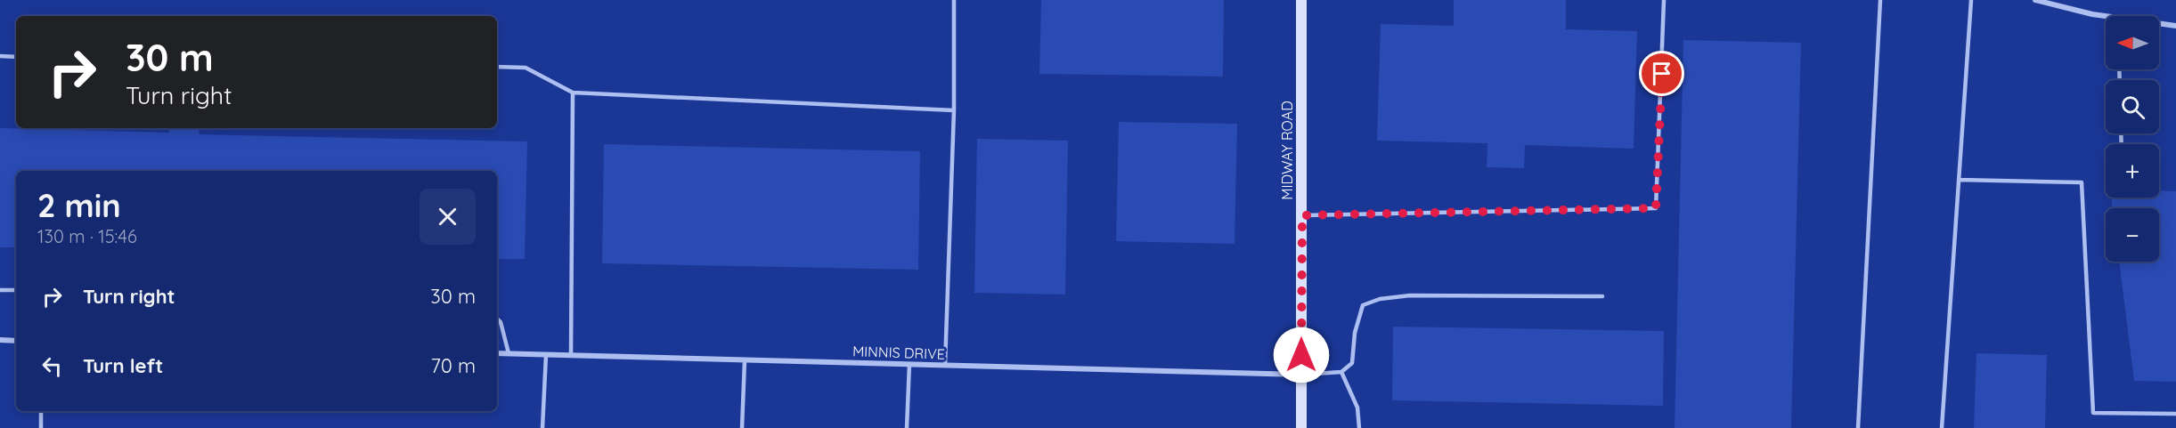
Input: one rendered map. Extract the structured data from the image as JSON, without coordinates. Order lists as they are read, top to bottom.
{
  "streets": {
    "main road": ["MIDWAY ROAD"],
    "street": ["MINNIS DRIVE"]
  },
  "crossings": [
    ["MIDWAY ROAD", "MINNIS DRIVE"]
  ],
  "north": "left",
  "page": {
    "map_buttons": ["+", "−"],
    "turn": ["30 m", "Turn right"],
    "heading": ["2 min", "130 m · 15:46"],
    "list": [
      {
        "name": "Turn right",
        "value": "30 m"
      },
      {
        "name": "Turn left",
        "value": "70 m"
      }
    ]
  }
}
